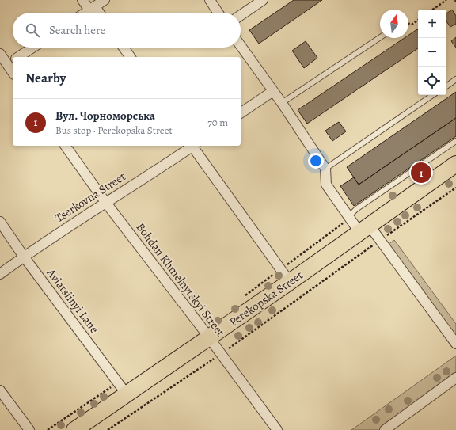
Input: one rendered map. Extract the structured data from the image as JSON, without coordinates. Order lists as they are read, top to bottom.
{
  "streets": {
    "main road": ["Perekopska Street"],
    "street": ["Tserkovna Street", "Bohdan Khmelnytskyi Street", "Aviatsiinyi Lane"]
  },
  "crossings": [
    ["Tserkovna Street", "Bohdan Khmelnytskyi Street"],
    ["Tserkovna Street", "Aviatsiinyi Lane"],
    ["Bohdan Khmelnytskyi Street", "Perekopska Street"],
    ["Perekopska Street", "Aviatsiinyi Lane"]
  ],
  "north": "top",
  "page": {
    "map_buttons": ["+", "−"],
    "search": "Search here",
    "heading": "Nearby",
    "list": [
      {
        "mark": "1",
        "name": "Вул. Чорноморська",
        "note": "Bus stop · Perekopska Street",
        "value": "70 m"
      }
    ],
    "pins": "1"
  }
}
